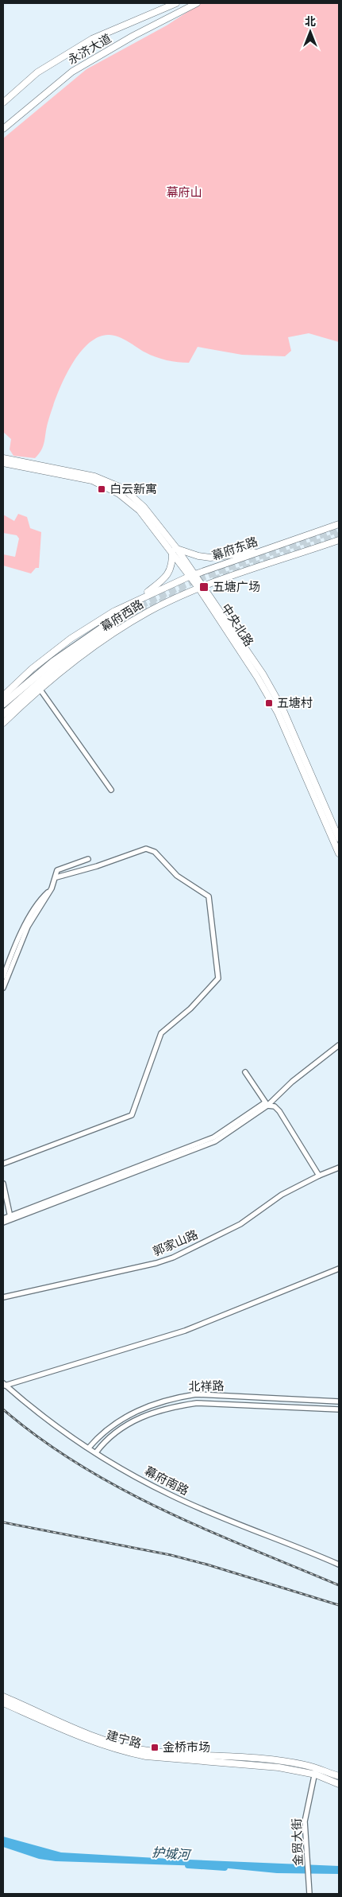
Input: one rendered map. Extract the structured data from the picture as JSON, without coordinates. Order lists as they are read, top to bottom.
{
  "streets": {
    "highway": ["幕府西路"],
    "main road": [
      "永济大道",
      "幕府东路",
      "中央北路",
      "建宁路"
    ],
    "street": [
      "郭家山路",
      "北祥路",
      "幕府南路",
      "金贸大街"
    ]
  },
  "crossings": [
    ["幕府东路", "幕府西路"],
    ["幕府东路", "中央北路"],
    ["幕府西路", "中央北路"],
    ["北祥路", "幕府南路"],
    ["建宁路", "金贸大街"]
  ],
  "water": ["护城河"],
  "parks": ["幕府山"],
  "places": {
    "transit": [
      "白云新寓",
      "五塘广场",
      "五塘村",
      "金桥市场"
    ]
  },
  "north": "top"
}
